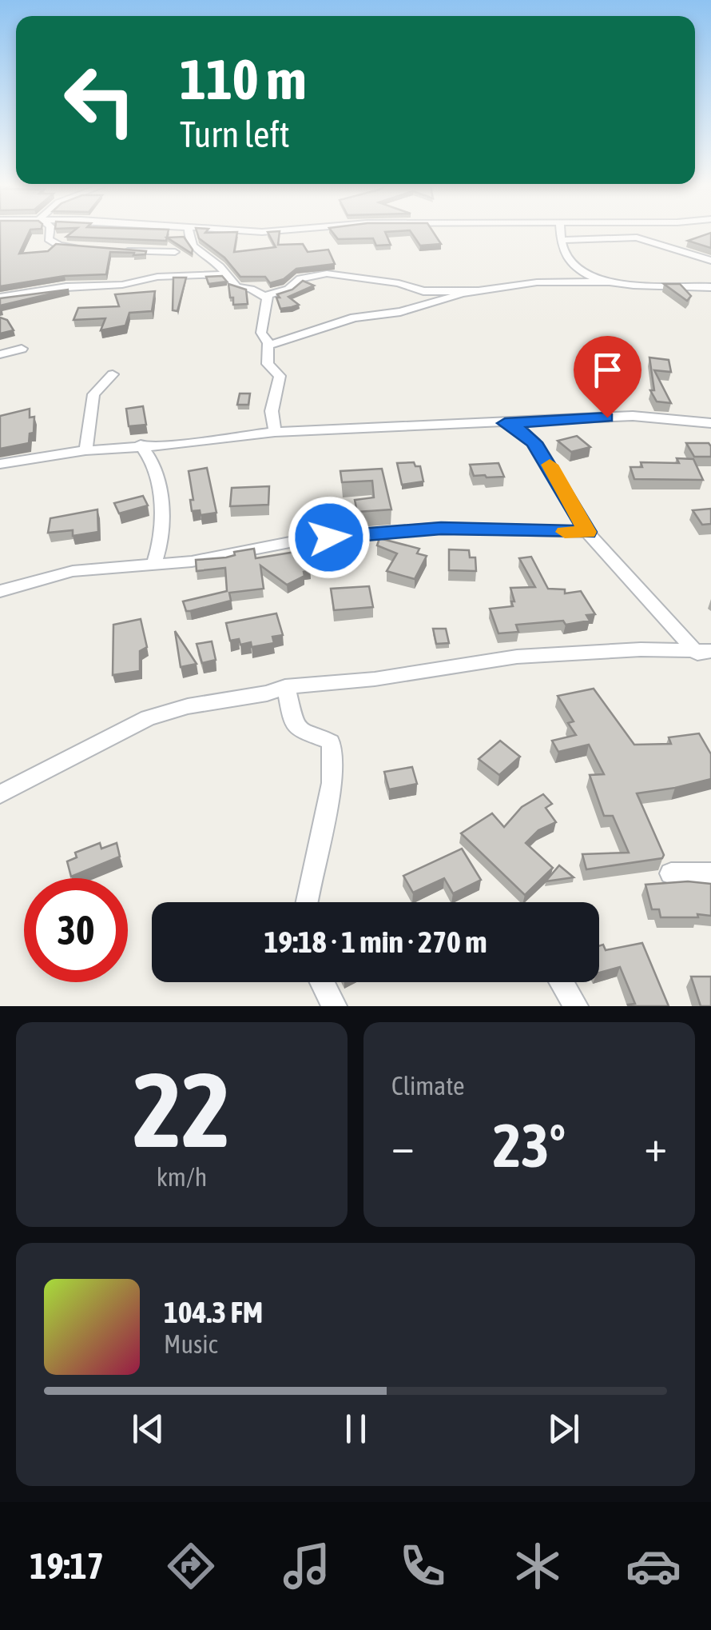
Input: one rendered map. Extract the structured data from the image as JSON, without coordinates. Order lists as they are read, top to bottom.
{
  "page": {
    "turn": ["110 m", "Turn left"],
    "limit": "30",
    "trip": "19:18 · 1 min · 270 m",
    "tile": [
      ["22", "km/h"],
      "Climate"
    ],
    "heat": ["−", "23°", "+"],
    "song": ["104.3 FM", "Music"],
    "tabs": "19:17"
  }
}
